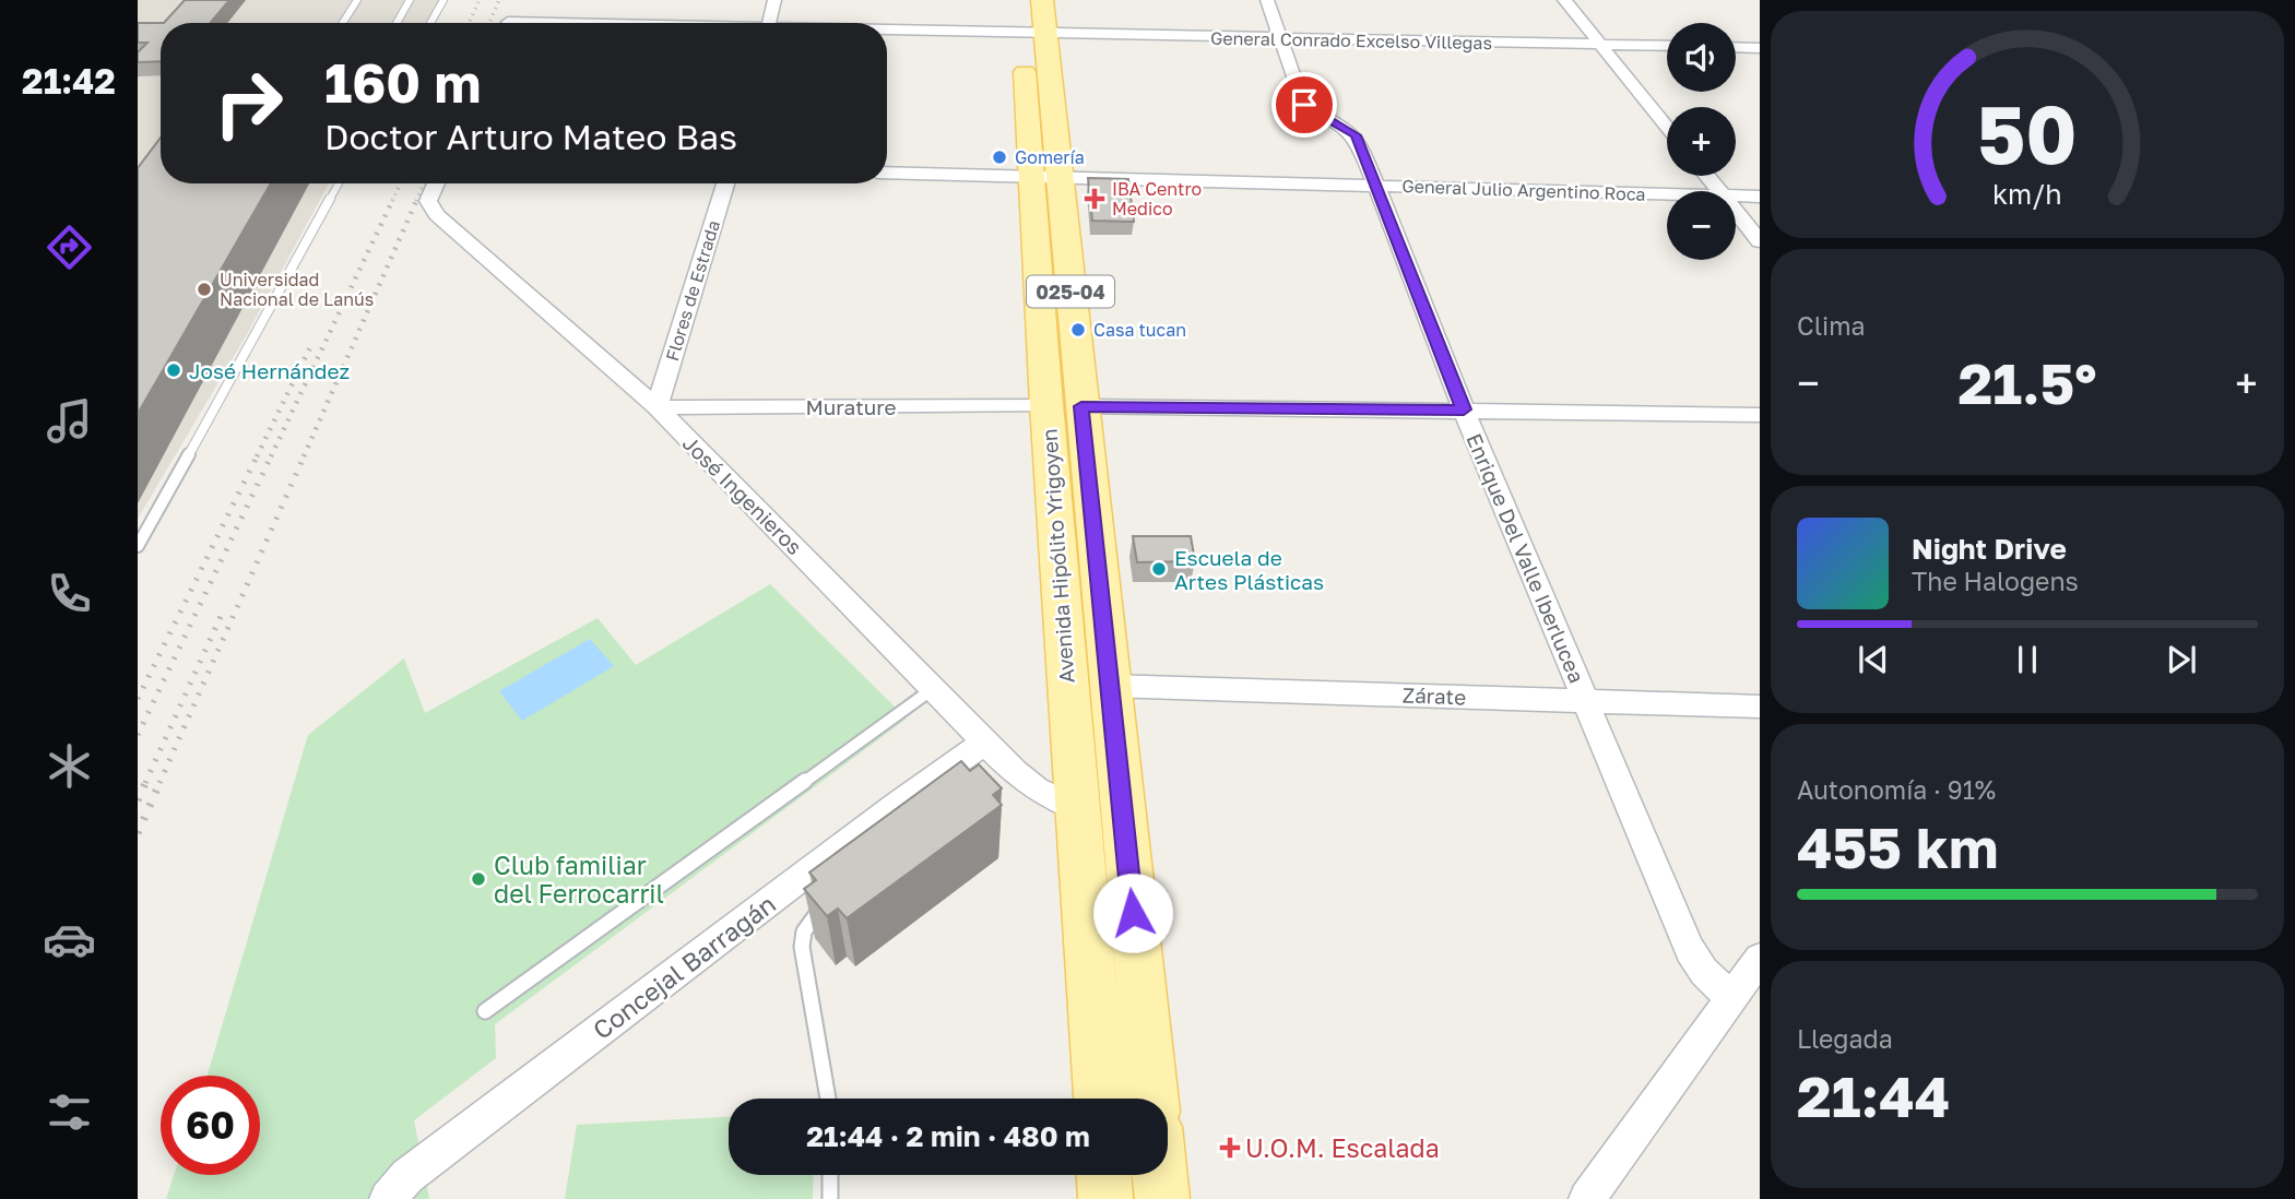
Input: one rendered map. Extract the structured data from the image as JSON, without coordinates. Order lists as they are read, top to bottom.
{
  "streets": {
    "main road": ["025-04", "Avenida Hipólito Yrigoyen"],
    "street": [
      "General Conrado Excelso Villegas",
      "General Julio Argentino Roca",
      "Flores de Estrada",
      "Murature",
      "José Ingenieros",
      "Enrique Del Valle Iberlucea",
      "Zárate",
      "Concejal Barragán"
    ]
  },
  "crossings": [
    ["General Conrado Excelso Villegas", "Avenida Hipólito Yrigoyen"],
    ["General Conrado Excelso Villegas", "Enrique Del Valle Iberlucea"],
    ["General Julio Argentino Roca", "Avenida Hipólito Yrigoyen"],
    ["General Julio Argentino Roca", "Enrique Del Valle Iberlucea"],
    ["Flores de Estrada", "Murature"],
    ["Flores de Estrada", "José Ingenieros"],
    ["Murature", "José Ingenieros"],
    ["Murature", "Avenida Hipólito Yrigoyen"],
    ["Murature", "Enrique Del Valle Iberlucea"],
    ["José Ingenieros", "Avenida Hipólito Yrigoyen"],
    ["José Ingenieros", "Concejal Barragán"],
    ["Avenida Hipólito Yrigoyen", "Zárate"],
    ["Enrique Del Valle Iberlucea", "Zárate"]
  ],
  "places": {
    "other": [
      "Gomería",
      "Universidad Nacional de Lanús",
      "Casa tucan",
      "José Hernández",
      "Escuela de Artes Plásticas",
      "Club familiar del Ferrocarril"
    ],
    "health": ["IBA Centro Medico", "U.O.M. Escalada"]
  },
  "page": {
    "tabs": "21:42",
    "map_buttons": ["+", "−"],
    "turn": ["160 m", "Doctor Arturo Mateo Bas"],
    "tile": [
      "Clima",
      ["Autonomía · 91%", "455 km"],
      ["Llegada", "21:44"]
    ],
    "heat": ["−", "21.5°", "+"],
    "song": ["Night Drive", "The Halogens"],
    "limit": "60",
    "trip": "21:44 · 2 min · 480 m",
    "gauge": ["50", "km/h"]
  }
}
